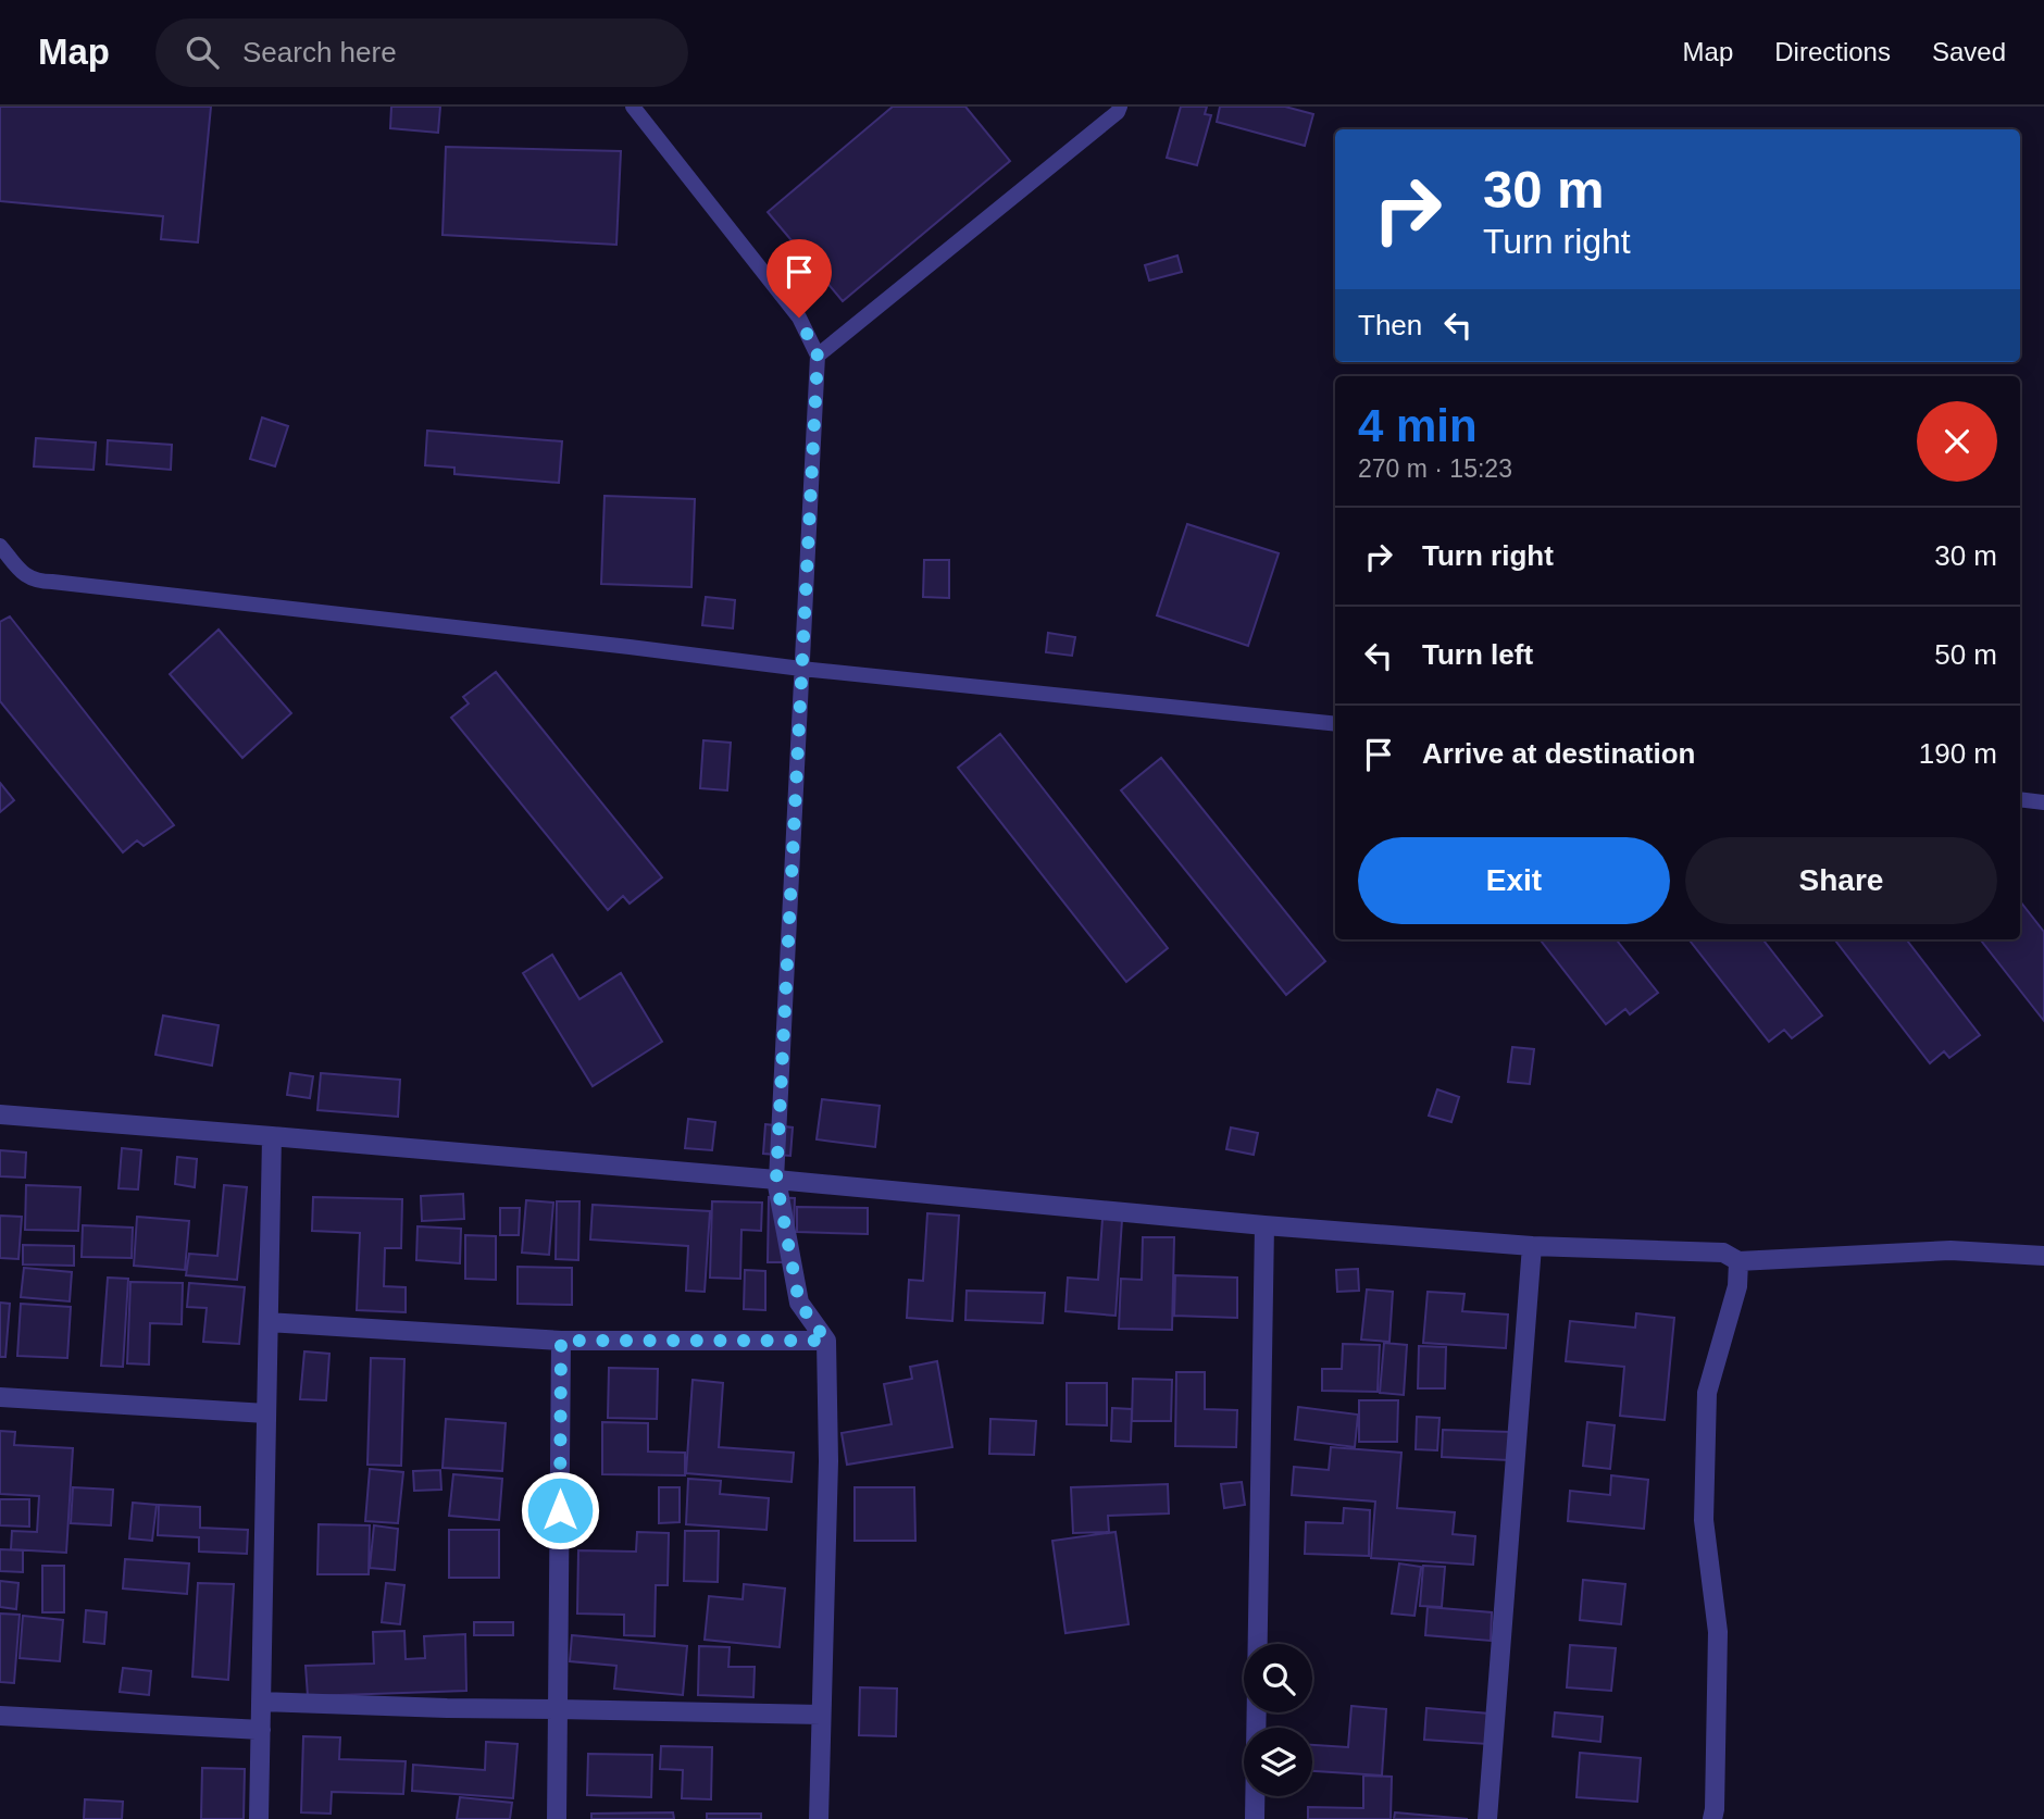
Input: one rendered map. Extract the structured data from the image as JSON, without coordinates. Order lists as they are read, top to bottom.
{
  "page": {
    "header": "Map",
    "search": "Search here",
    "nav": ["Map", "Directions", "Saved"],
    "turn": ["30 m", "Turn right"],
    "then": "Then",
    "heading": ["4 min", "270 m · 15:23"],
    "list": [
      {
        "name": "Turn right",
        "value": "30 m"
      },
      {
        "name": "Turn left",
        "value": "50 m"
      },
      {
        "name": "Arrive at destination",
        "value": "190 m"
      }
    ],
    "buttons": ["Exit", "Share"]
  }
}
